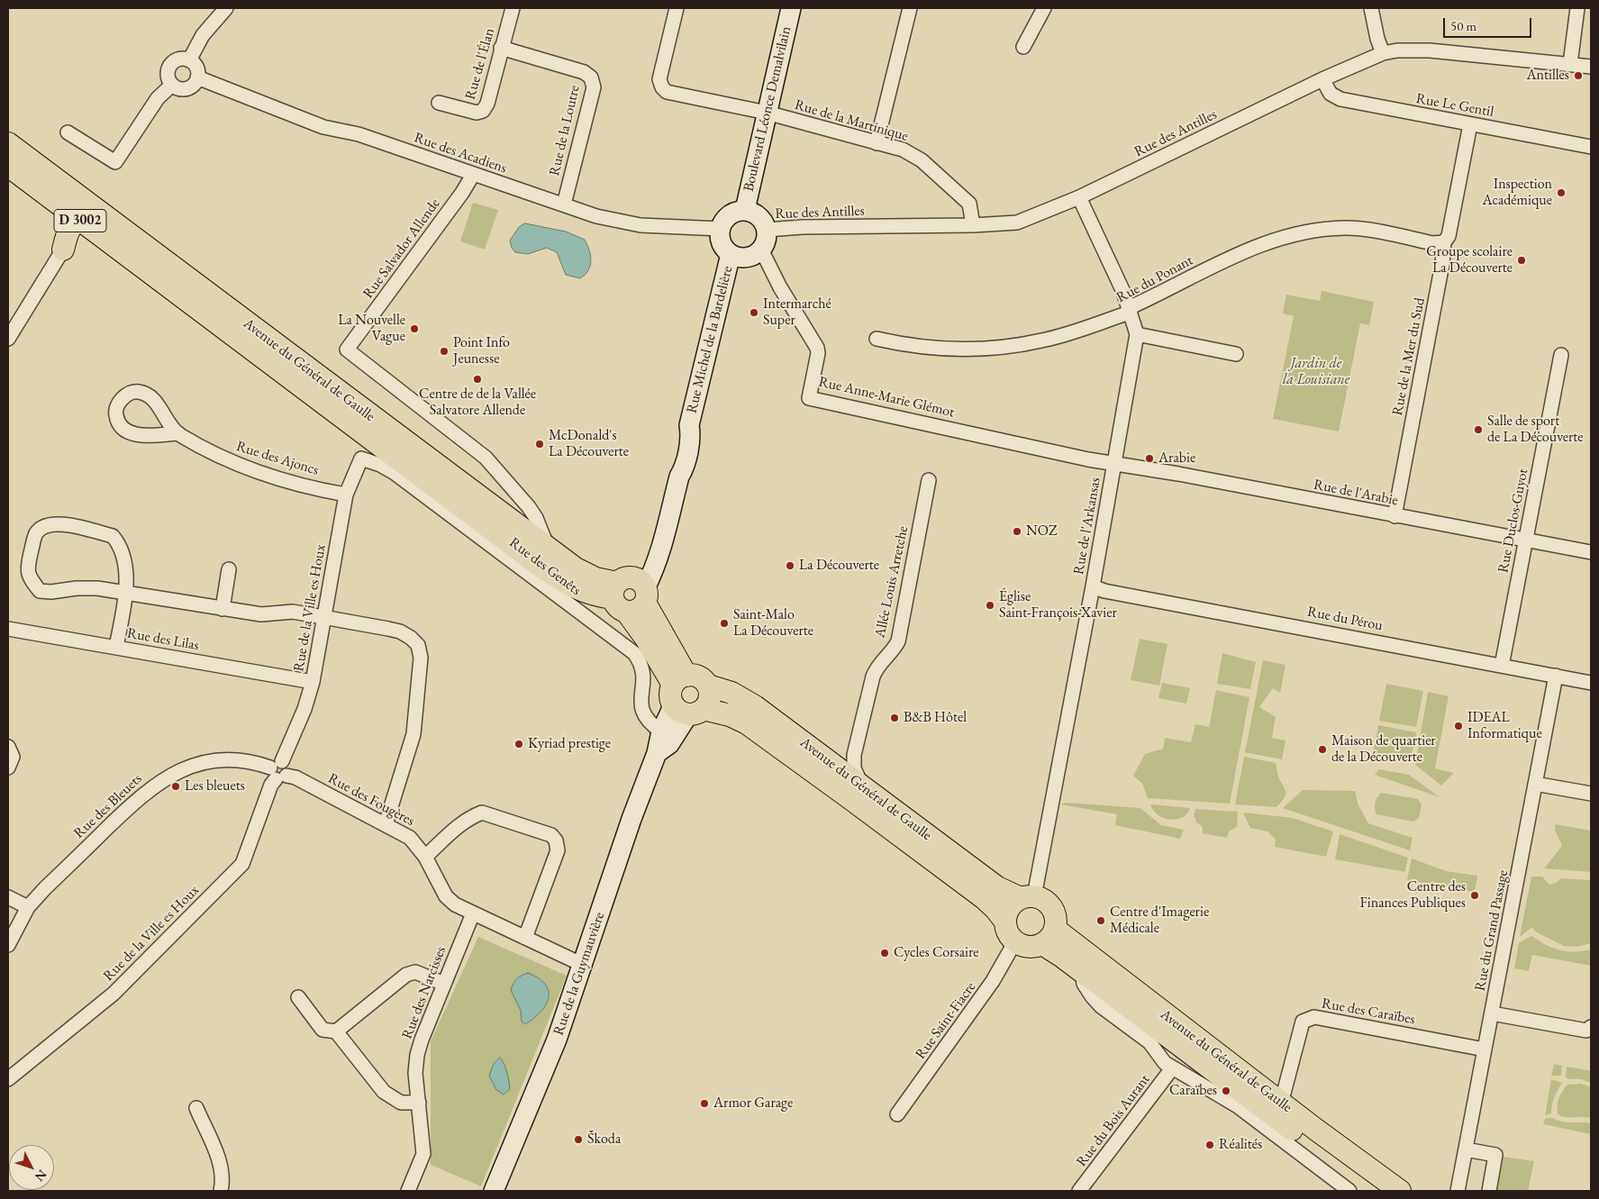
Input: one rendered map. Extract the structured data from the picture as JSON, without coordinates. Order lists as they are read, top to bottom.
{
  "streets": {
    "main road": ["D 3002", "Avenue du Général de Gaulle"],
    "street": [
      "Rue de l'Élan",
      "Rue Le Gentil",
      "Boulevard Léonce Demalvilain",
      "Rue de la Martinique",
      "Rue de la Loutre",
      "Rue des Antilles",
      "Rue des Acadiens",
      "Rue Salvador Allende",
      "Rue du Ponant",
      "Rue Michel de la Bardelière",
      "Rue de la Mer du Sud",
      "Rue Anne-Marie Glémot",
      "Rue des Ajoncs",
      "Rue de l'Arabie",
      "Rue Duclos-Guyot",
      "Rue de l'Arkansas",
      "Rue des Genêts",
      "Allée Louis Arretche",
      "Rue de la Ville es Houx",
      "Rue du Pérou",
      "Rue des Lilas",
      "Rue des Fougères",
      "Rue des Bleuets",
      "Rue du Grand Passage",
      "Rue de la Guymauvière",
      "Rue des Narcisses",
      "Rue des Caraïbes",
      "Rue Saint-Fiacre",
      "Rue du Bois Aurant"
    ]
  },
  "crossings": [
    ["Rue de l'Élan", "Rue de la Loutre"],
    ["Rue Le Gentil", "Rue des Antilles"],
    ["Rue Le Gentil", "Rue de la Mer du Sud"],
    ["Boulevard Léonce Demalvilain", "Rue de la Martinique"],
    ["Boulevard Léonce Demalvilain", "Rue des Antilles"],
    ["Boulevard Léonce Demalvilain", "Rue des Acadiens"],
    ["Boulevard Léonce Demalvilain", "Rue Michel de la Bardelière"],
    ["Boulevard Léonce Demalvilain", "Rue Anne-Marie Glémot"],
    ["Rue de la Martinique", "Rue des Antilles"],
    ["Rue de la Loutre", "Rue des Acadiens"],
    ["Rue des Antilles", "Rue des Acadiens"],
    ["Rue des Antilles", "Rue Michel de la Bardelière"],
    ["Rue des Antilles", "Rue Anne-Marie Glémot"],
    ["Rue des Antilles", "Rue de l'Arkansas"],
    ["Rue des Acadiens", "Rue Salvador Allende"],
    ["Rue des Acadiens", "Rue Michel de la Bardelière"],
    ["Rue des Acadiens", "Rue Anne-Marie Glémot"],
    ["D 3002", "Avenue du Général de Gaulle"],
    ["Rue Salvador Allende", "Avenue du Général de Gaulle"],
    ["Rue du Ponant", "Rue de la Mer du Sud"],
    ["Rue du Ponant", "Rue de l'Arkansas"],
    ["Rue Michel de la Bardelière", "Avenue du Général de Gaulle"],
    ["Rue Michel de la Bardelière", "Rue Anne-Marie Glémot"],
    ["Rue de la Mer du Sud", "Rue de l'Arabie"],
    ["Avenue du Général de Gaulle", "Rue de l'Arkansas"],
    ["Avenue du Général de Gaulle", "Rue de la Guymauvière"],
    ["Avenue du Général de Gaulle", "Rue des Caraïbes"],
    ["Avenue du Général de Gaulle", "Rue Saint-Fiacre"],
    ["Avenue du Général de Gaulle", "Rue du Bois Aurant"],
    ["Rue Anne-Marie Glémot", "Rue de l'Arabie"],
    ["Rue Anne-Marie Glémot", "Rue de l'Arkansas"],
    ["Rue des Ajoncs", "Rue de la Ville es Houx"],
    ["Rue de l'Arabie", "Rue Duclos-Guyot"],
    ["Rue de l'Arabie", "Rue de l'Arkansas"],
    ["Rue Duclos-Guyot", "Rue du Pérou"],
    ["Rue de l'Arkansas", "Rue du Pérou"],
    ["Rue de l'Arkansas", "Rue Saint-Fiacre"],
    ["Rue des Genêts", "Rue de la Ville es Houx"],
    ["Rue des Genêts", "Rue de la Guymauvière"],
    ["Rue de la Ville es Houx", "Rue des Lilas"],
    ["Rue de la Ville es Houx", "Rue des Fougères"],
    ["Rue de la Ville es Houx", "Rue des Bleuets"],
    ["Rue du Pérou", "Rue du Grand Passage"],
    ["Rue des Fougères", "Rue des Bleuets"],
    ["Rue des Fougères", "Rue de la Guymauvière"],
    ["Rue des Fougères", "Rue des Narcisses"],
    ["Rue du Grand Passage", "Rue des Caraïbes"]
  ],
  "parks": ["Jardin de la Louisiane"],
  "places": [
    "Antilles",
    "Inspection Académique",
    "Groupe scolaire La Découverte",
    "Intermarché Super",
    "La Nouvelle Vague",
    "Point Info Jeunesse",
    "Centre de de la Vallée Salvatore Allende",
    "Salle de sport de La Découverte",
    "McDonald's La Découverte",
    "Arabie",
    "NOZ",
    "La Découverte",
    "Église Saint-François-Xavier",
    "Saint-Malo La Découverte",
    "B&B Hôtel",
    "IDEAL Informatique",
    "Kyriad prestige",
    "Maison de quartier de la Découverte",
    "Les bleuets",
    "Centre des Finances Publiques",
    "Centre d'Imagerie Médicale",
    "Cycles Corsaire",
    "Caraïbes",
    "Armor Garage",
    "Škoda",
    "Réalités"
  ],
  "scale_bar": "50 m",
  "north": "bottom right"
}
